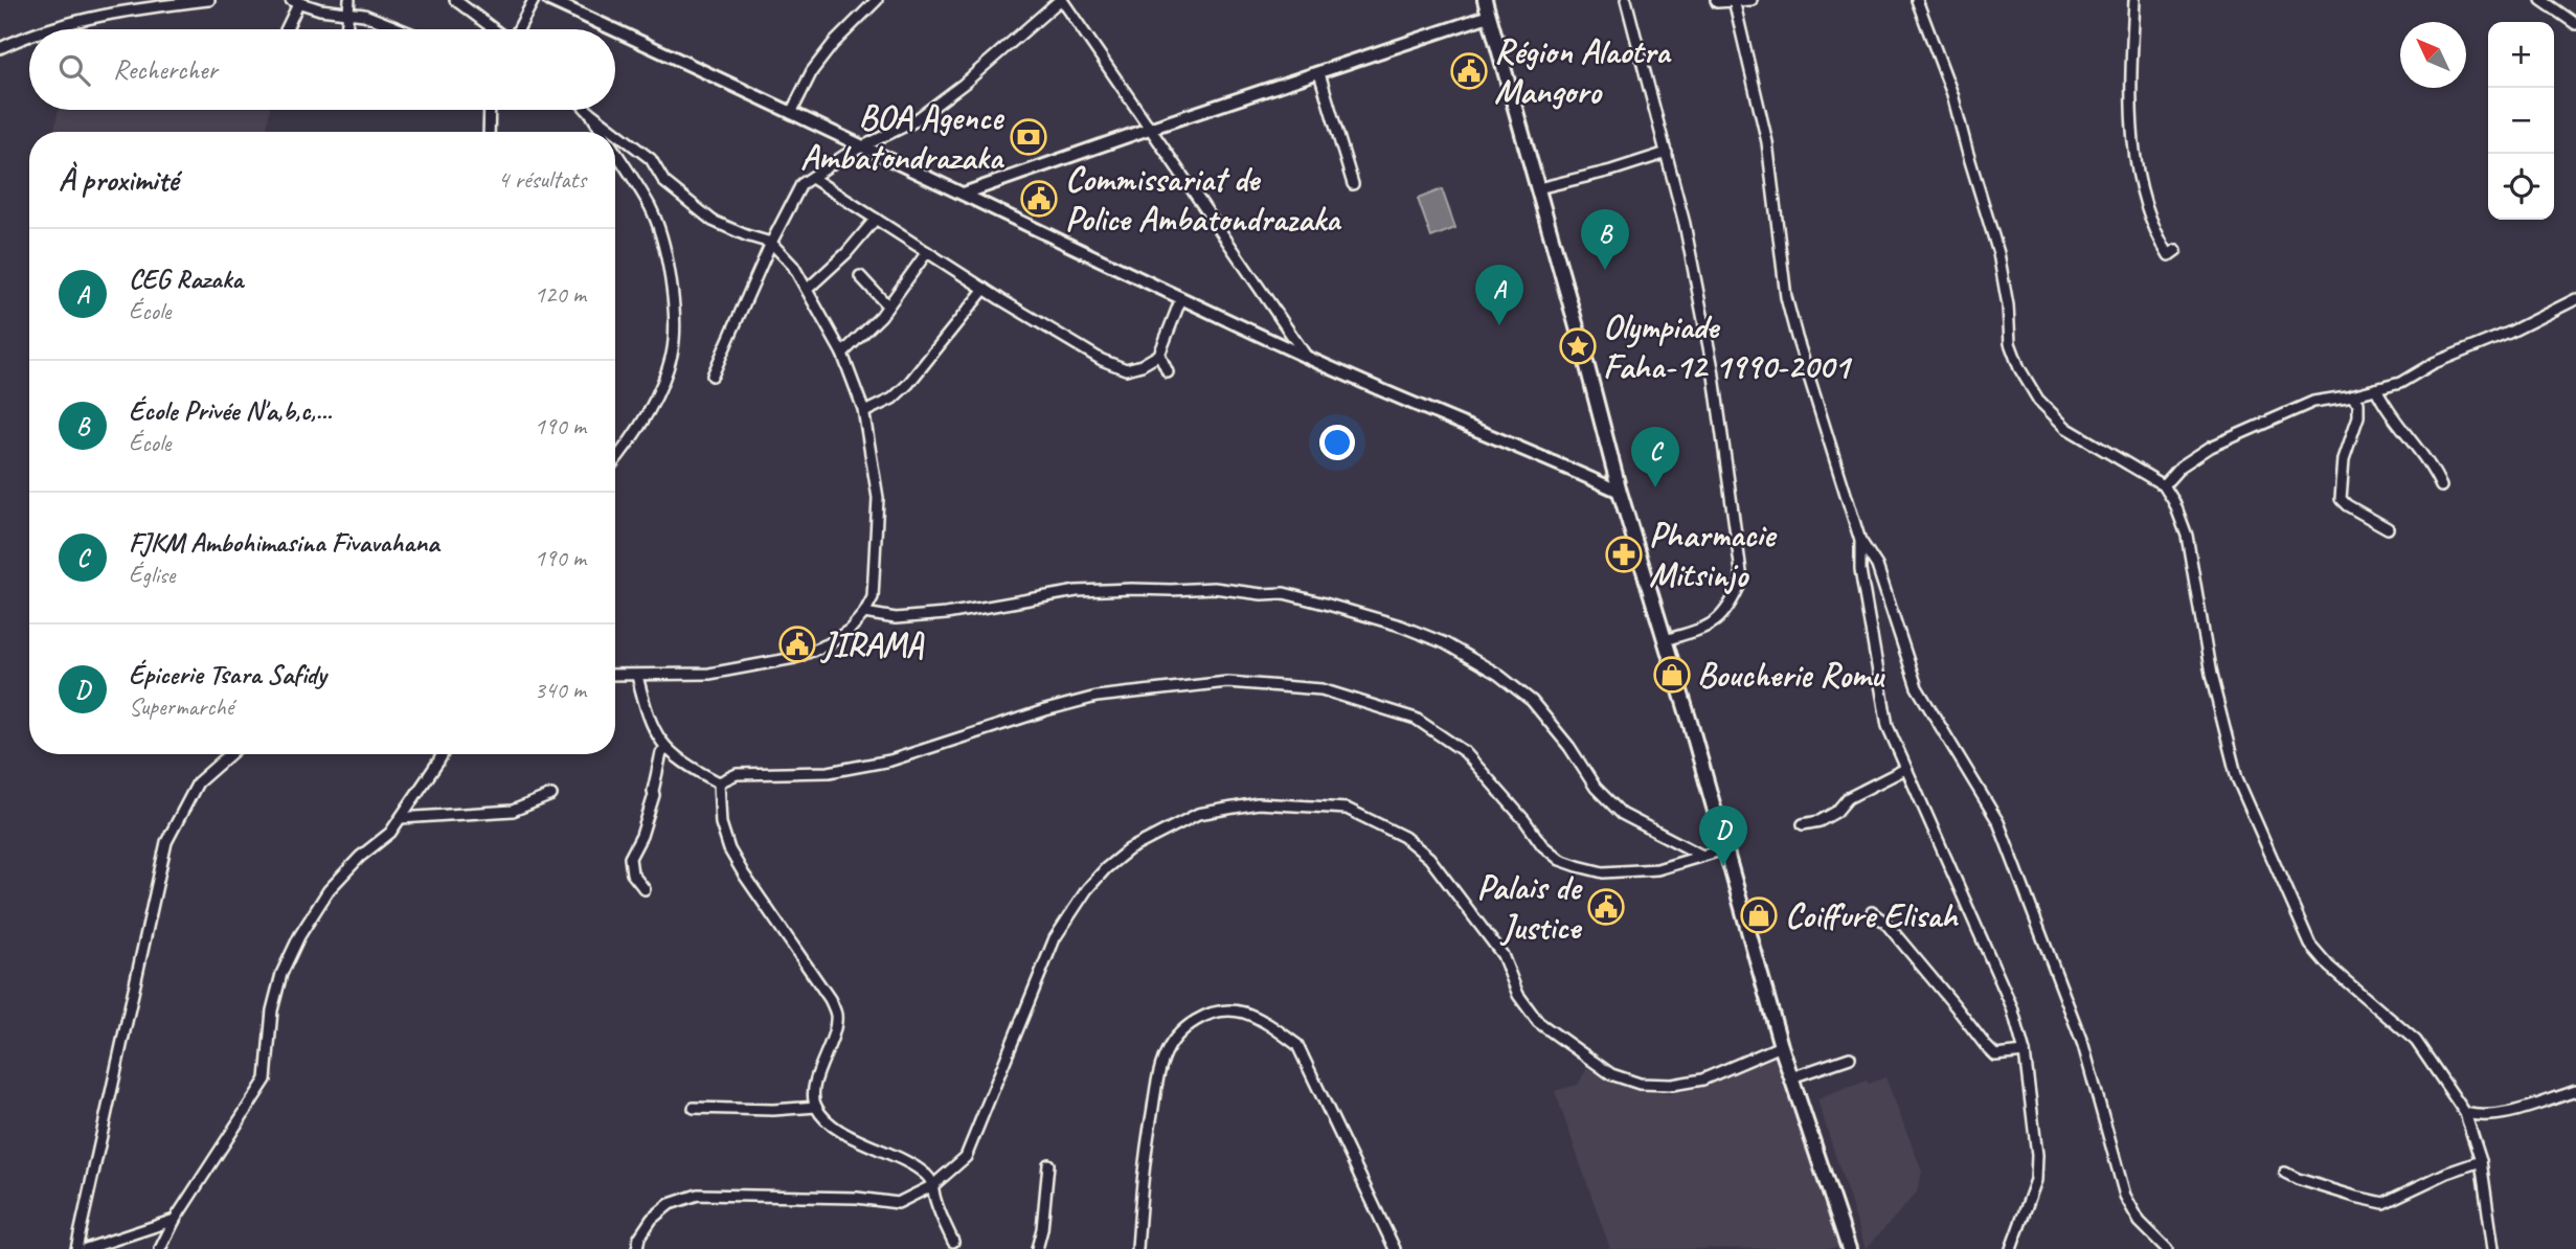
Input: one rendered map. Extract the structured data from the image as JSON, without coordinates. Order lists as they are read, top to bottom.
{
  "places": {
    "public building": [
      "Région Alaotra Mangoro",
      "Commissariat de Police Ambatondrazaka",
      "JIRAMA",
      "Palais de Justice"
    ],
    "bank": ["BOA Agence Ambatondrazaka"],
    "place": ["Olympiade Faha-12 1990-2001"],
    "pharmacy": ["Pharmacie Mitsinjo"],
    "shop": ["Boucherie Romu", "Coiffure Elisah"]
  },
  "north": "top left",
  "page": {
    "map_buttons": ["+", "−"],
    "search": "Rechercher",
    "heading": ["À proximité", "4 résultats"],
    "pins": [
      "B",
      "A",
      "C",
      "D"
    ],
    "list": [
      {
        "mark": "A",
        "name": "CEG Razaka",
        "note": "École",
        "value": "120 m"
      },
      {
        "mark": "B",
        "name": "École Privée N'a,b,c,...",
        "note": "École",
        "value": "190 m"
      },
      {
        "mark": "C",
        "name": "FJKM Ambohimasina Fivavahana",
        "note": "Église",
        "value": "190 m"
      },
      {
        "mark": "D",
        "name": "Épicerie Tsara Safidy",
        "note": "Supermarché",
        "value": "340 m"
      }
    ]
  }
}
